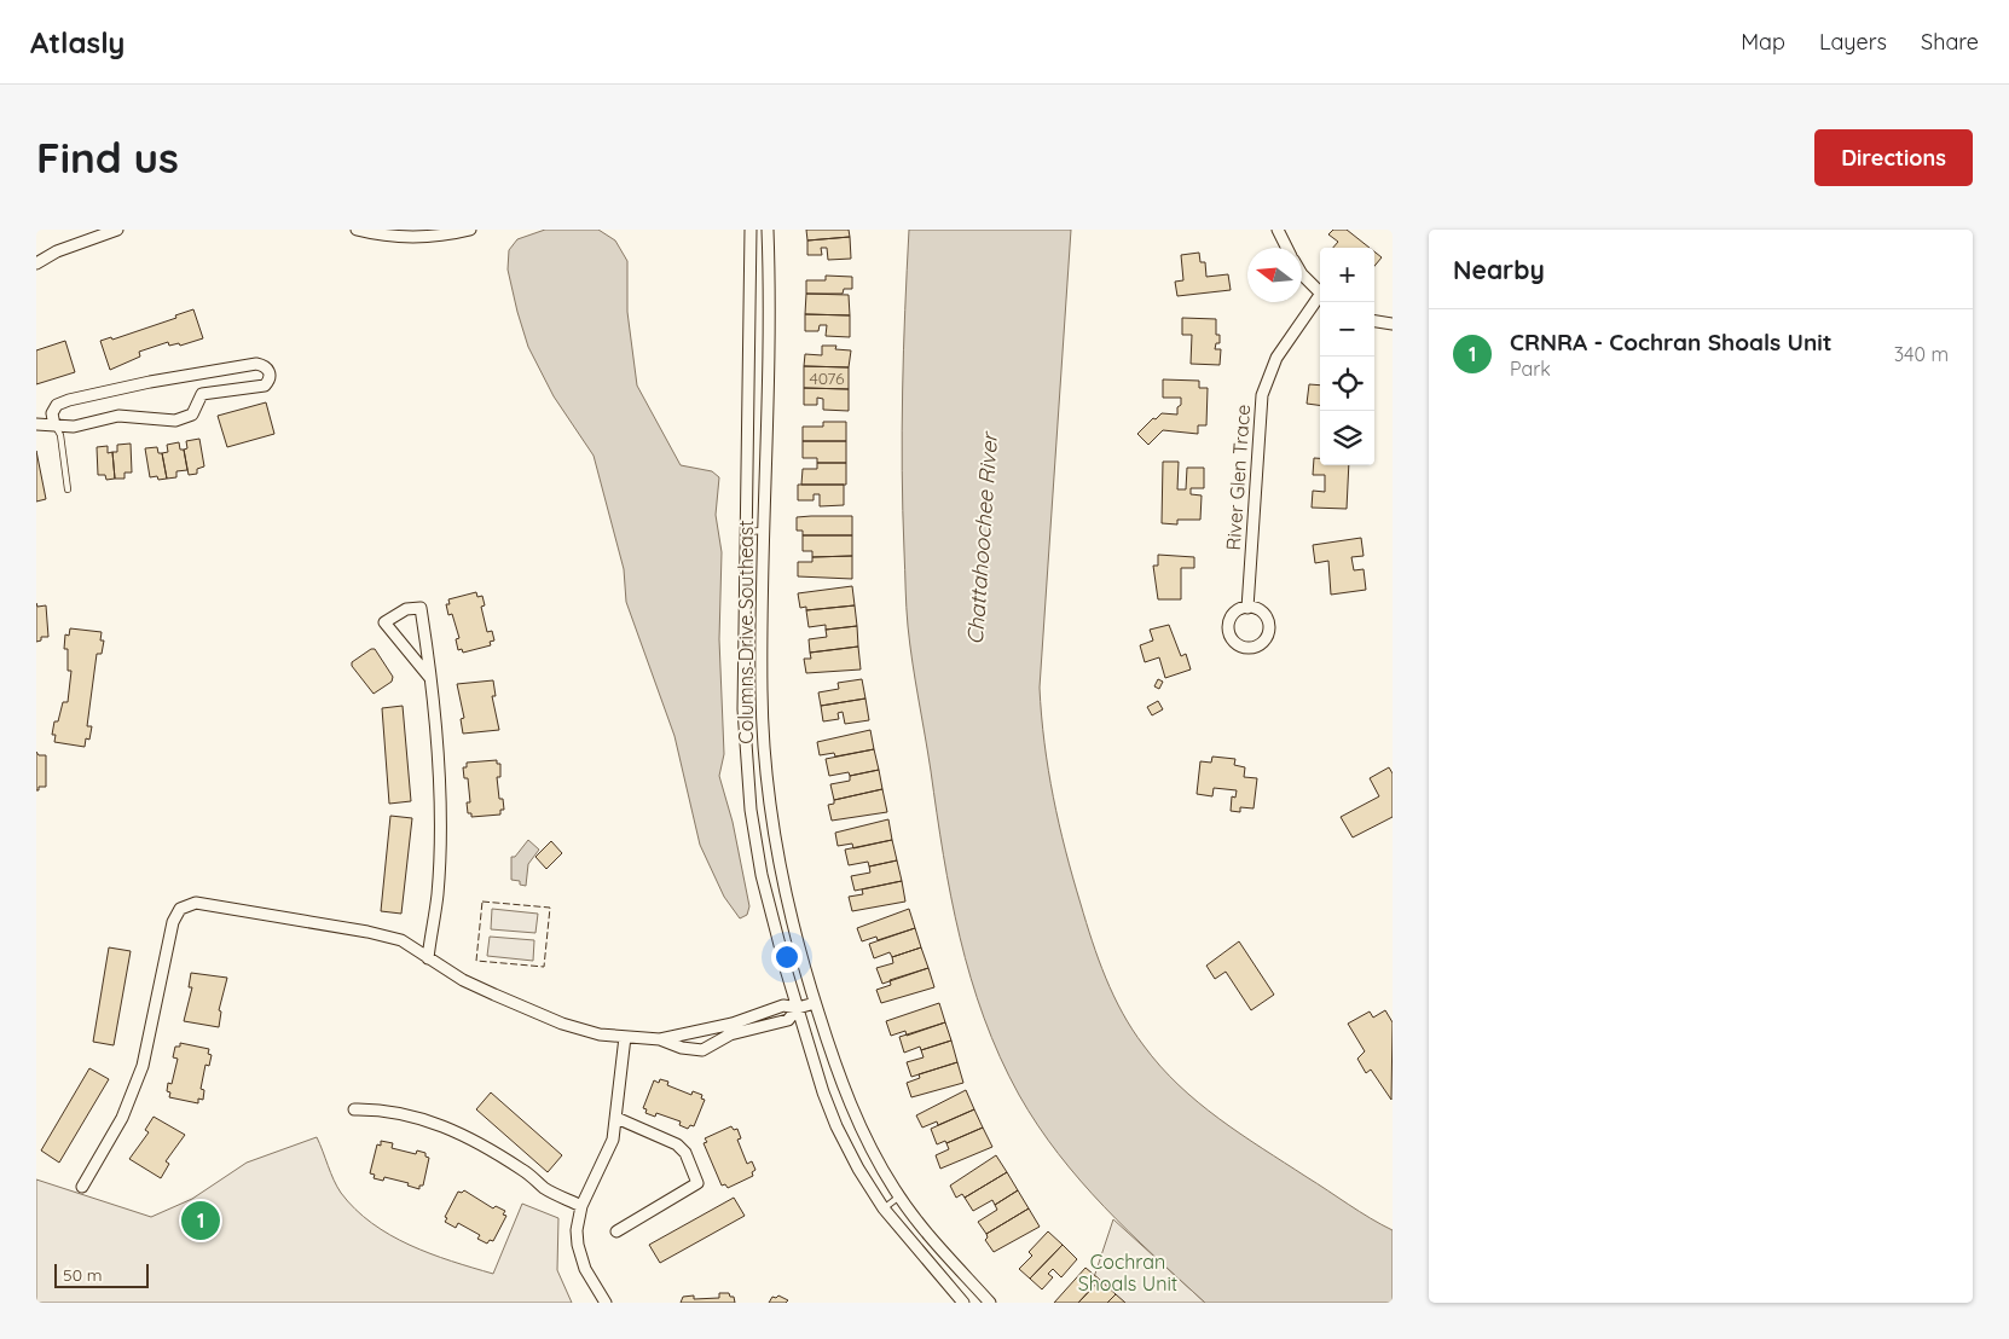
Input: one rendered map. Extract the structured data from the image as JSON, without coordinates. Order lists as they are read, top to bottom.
{
  "streets": {
    "street": ["River Glen Trace", "Columns Drive Southeast"]
  },
  "water": ["Chattahoochee River"],
  "parks": ["Cochran Shoals Unit"],
  "house_numbers": ["4076"],
  "scale_bar": "50 m",
  "north": "left",
  "page": {
    "header": "Atlasly",
    "nav": ["Map", "Layers", "Share"],
    "buttons": "Directions",
    "title": "Find us",
    "heading": "Nearby",
    "map_buttons": ["+", "−"],
    "list": [
      {
        "mark": "1",
        "name": "CRNRA - Cochran Shoals Unit",
        "note": "Park",
        "value": "340 m"
      }
    ],
    "pins": "1",
    "scale": "50 m"
  }
}
